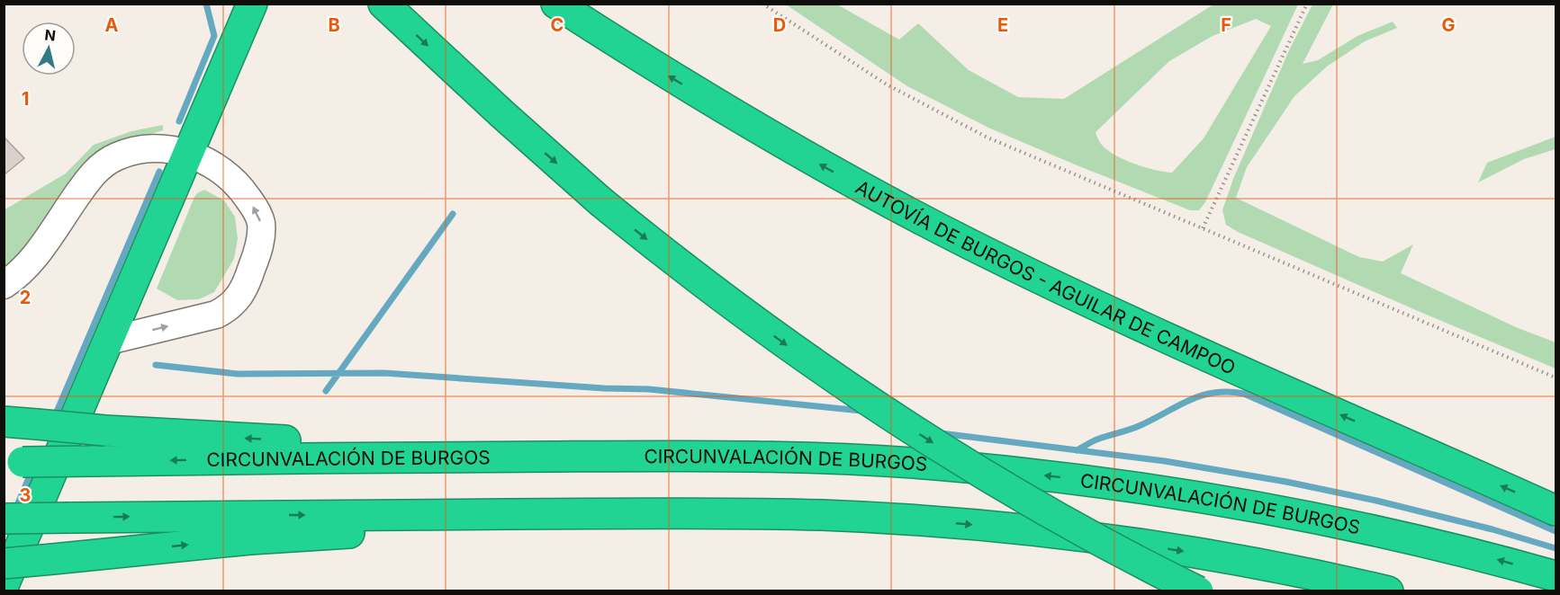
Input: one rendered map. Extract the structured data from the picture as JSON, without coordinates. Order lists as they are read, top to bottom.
{
  "streets": {
    "highway": ["AUTOVÍA DE BURGOS - AGUILAR DE CAMPOO", "CIRCUNVALACIÓN DE BURGOS"]
  },
  "north": "top",
  "grid": {
    "columns": [
      "A",
      "B",
      "C",
      "D",
      "E",
      "F",
      "G"
    ],
    "rows": ["1", "2", "3"]
  }
}
